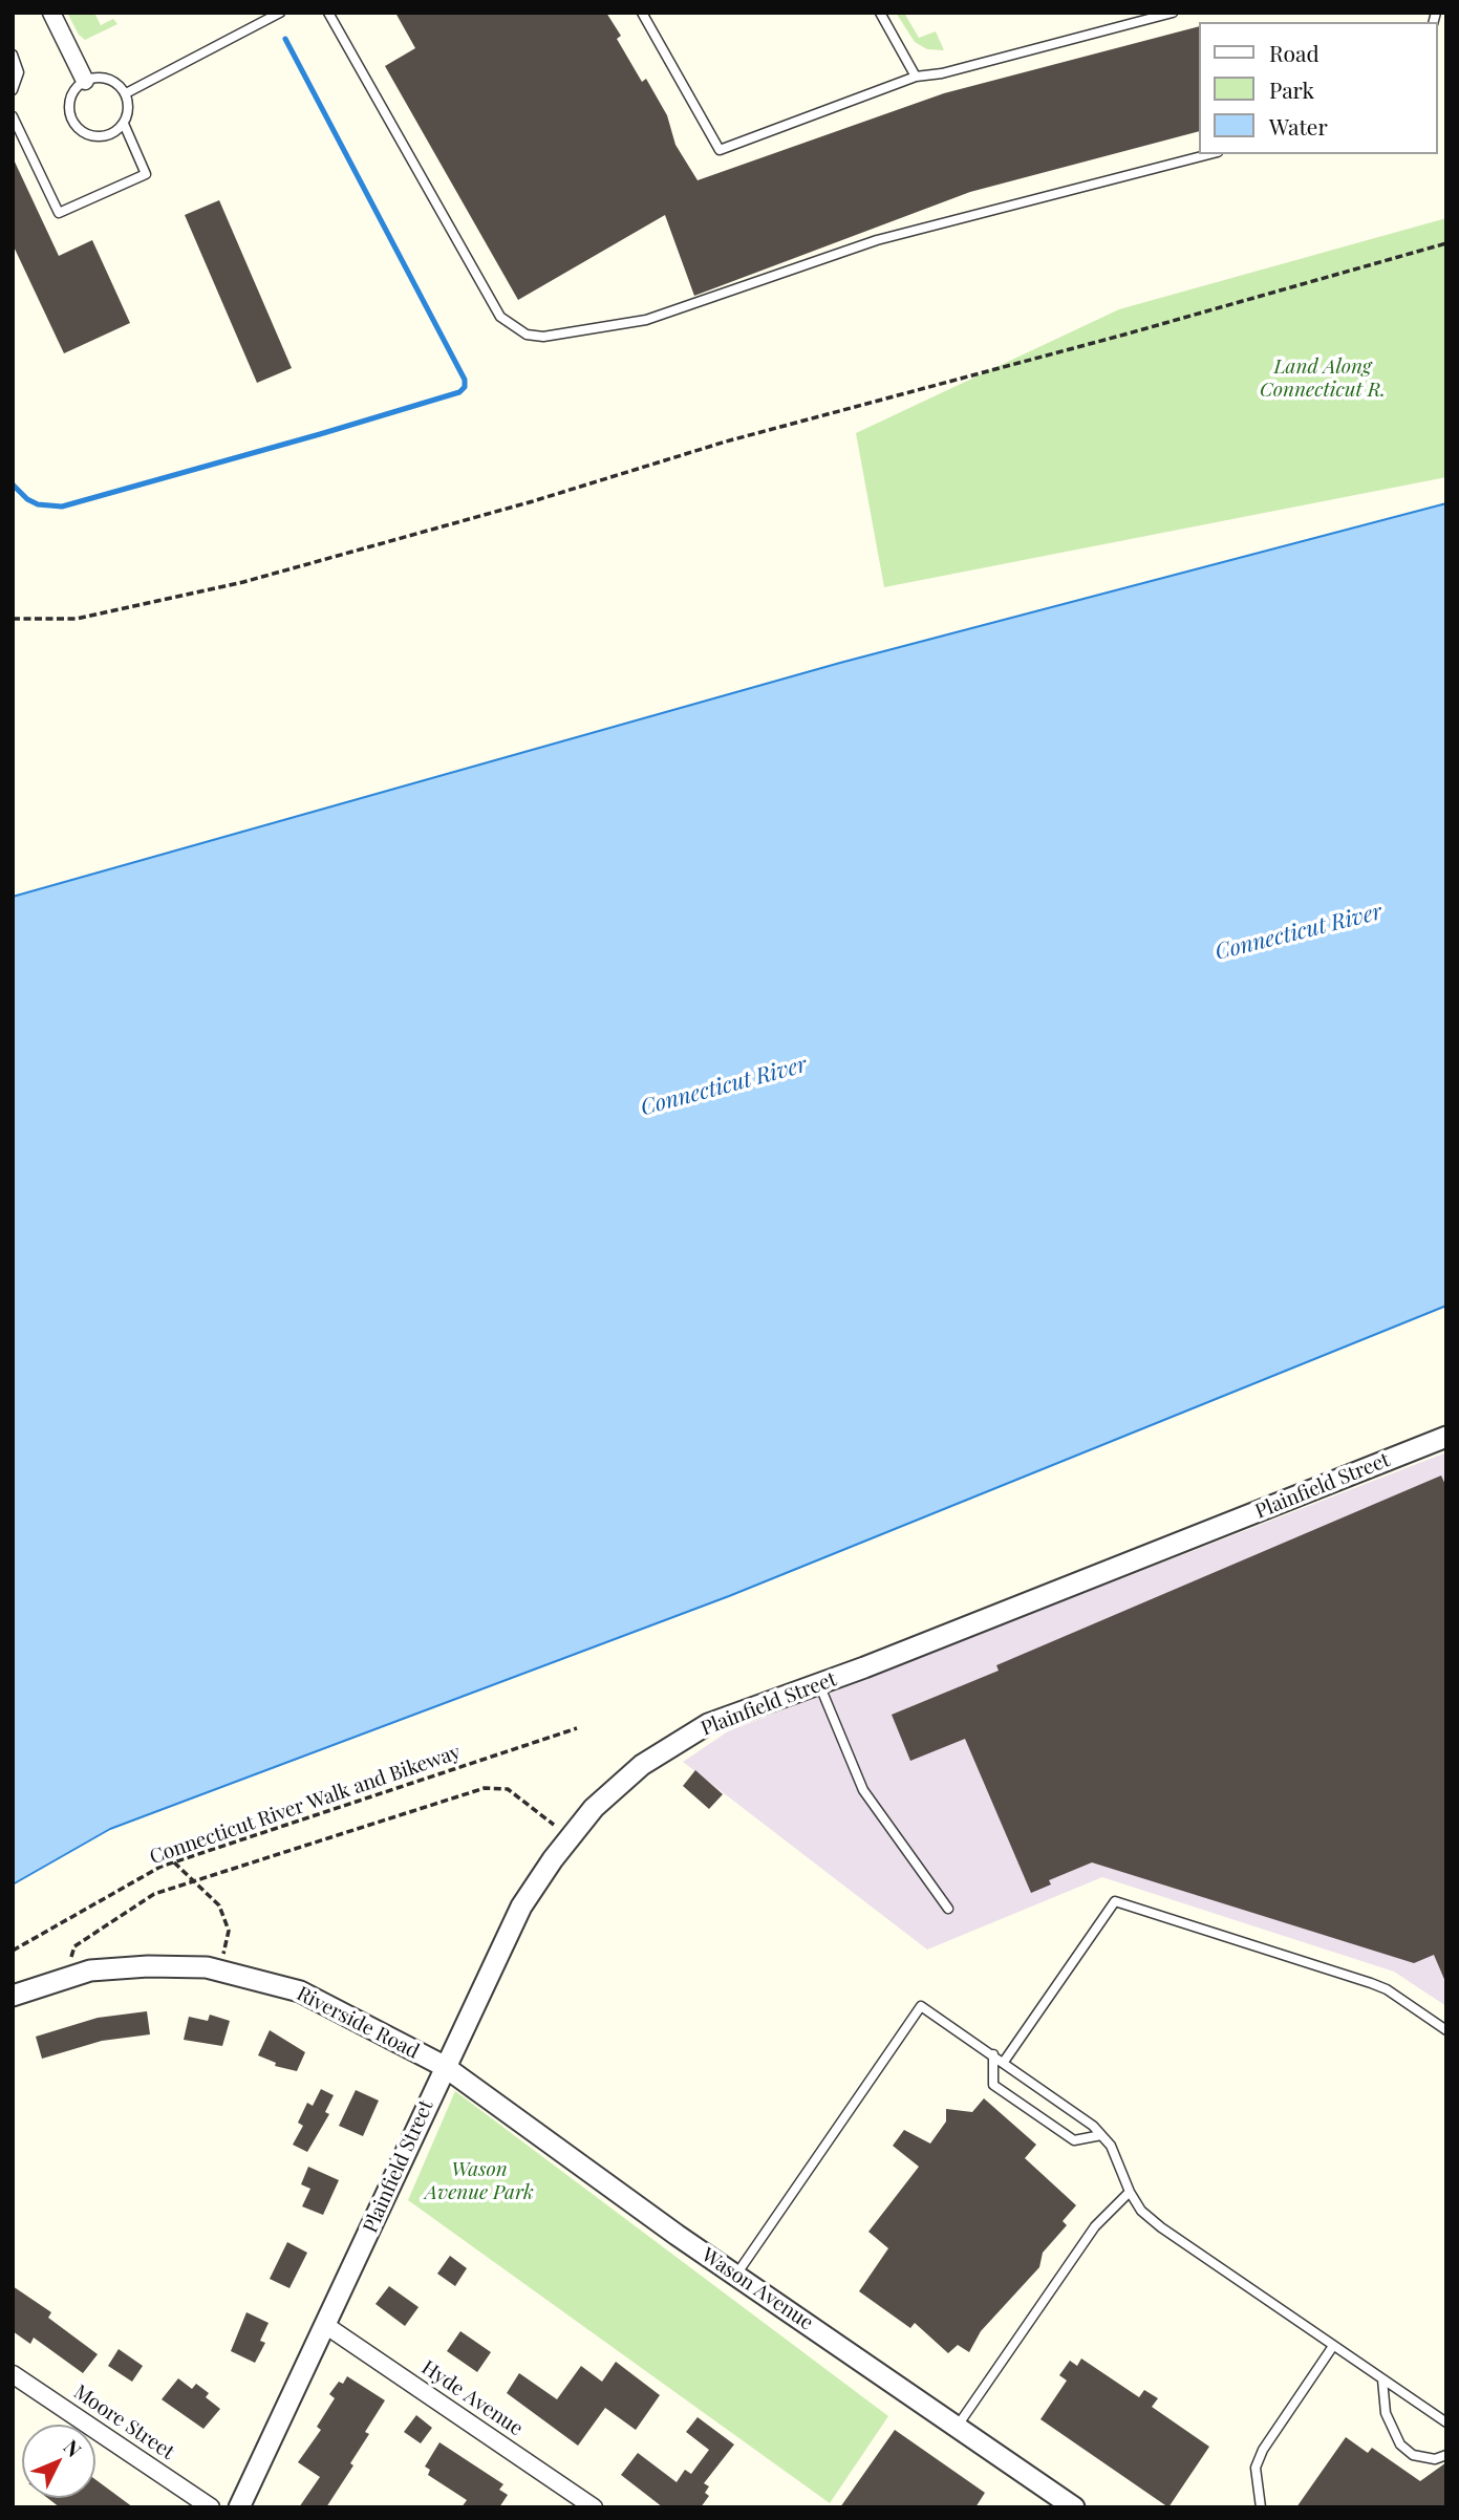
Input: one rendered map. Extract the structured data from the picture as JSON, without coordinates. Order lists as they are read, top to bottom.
{
  "streets": {
    "street": [
      "Plainfield Street",
      "Riverside Road",
      "Wason Avenue",
      "Hyde Avenue",
      "Moore Street"
    ],
    "path": ["Connecticut River Walk and Bikeway"]
  },
  "crossings": [
    ["Plainfield Street", "Riverside Road"],
    ["Plainfield Street", "Wason Avenue"],
    ["Plainfield Street", "Hyde Avenue"],
    ["Riverside Road", "Wason Avenue"]
  ],
  "water": ["Connecticut River"],
  "parks": ["Land Along Connecticut R.", "Wason Avenue Park"],
  "legend": ["Road", "Park", "Water"],
  "north": "top right"
}
